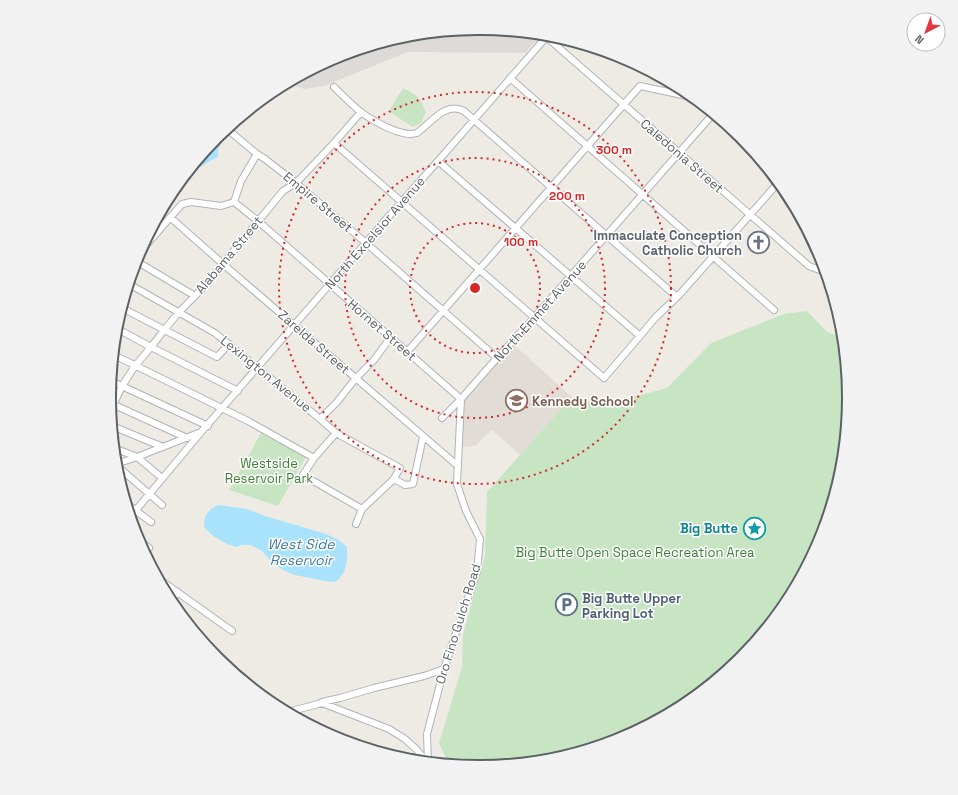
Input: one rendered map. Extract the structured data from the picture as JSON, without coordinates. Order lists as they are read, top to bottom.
{
  "streets": {
    "street": [
      "Caledonia Street",
      "Empire Street",
      "North Excelsior Avenue",
      "Alabama Street",
      "North Emmet Avenue",
      "Hornet Street",
      "Zarelda Street",
      "Lexington Avenue",
      "Oro Fino Gulch Road"
    ]
  },
  "crossings": [
    ["Caledonia Street", "North Emmet Avenue"],
    ["Empire Street", "North Excelsior Avenue"],
    ["Empire Street", "Alabama Street"],
    ["Empire Street", "North Emmet Avenue"],
    ["North Excelsior Avenue", "Hornet Street"],
    ["North Excelsior Avenue", "Zarelda Street"],
    ["North Excelsior Avenue", "Lexington Avenue"],
    ["Alabama Street", "Hornet Street"],
    ["Alabama Street", "Zarelda Street"],
    ["Alabama Street", "Lexington Avenue"],
    ["North Emmet Avenue", "Hornet Street"],
    ["Zarelda Street", "Oro Fino Gulch Road"]
  ],
  "water": ["West Side Reservoir"],
  "parks": ["Westside Reservoir Park", "Big Butte Open Space Recreation Area"],
  "places": {
    "church": ["Immaculate Conception Catholic Church"],
    "school or university": ["Kennedy School"],
    "place": ["Big Butte"],
    "parking": ["Big Butte Upper Parking Lot"]
  },
  "north": "bottom left",
  "rings": ["300 m", "200 m", "100 m"]
}
